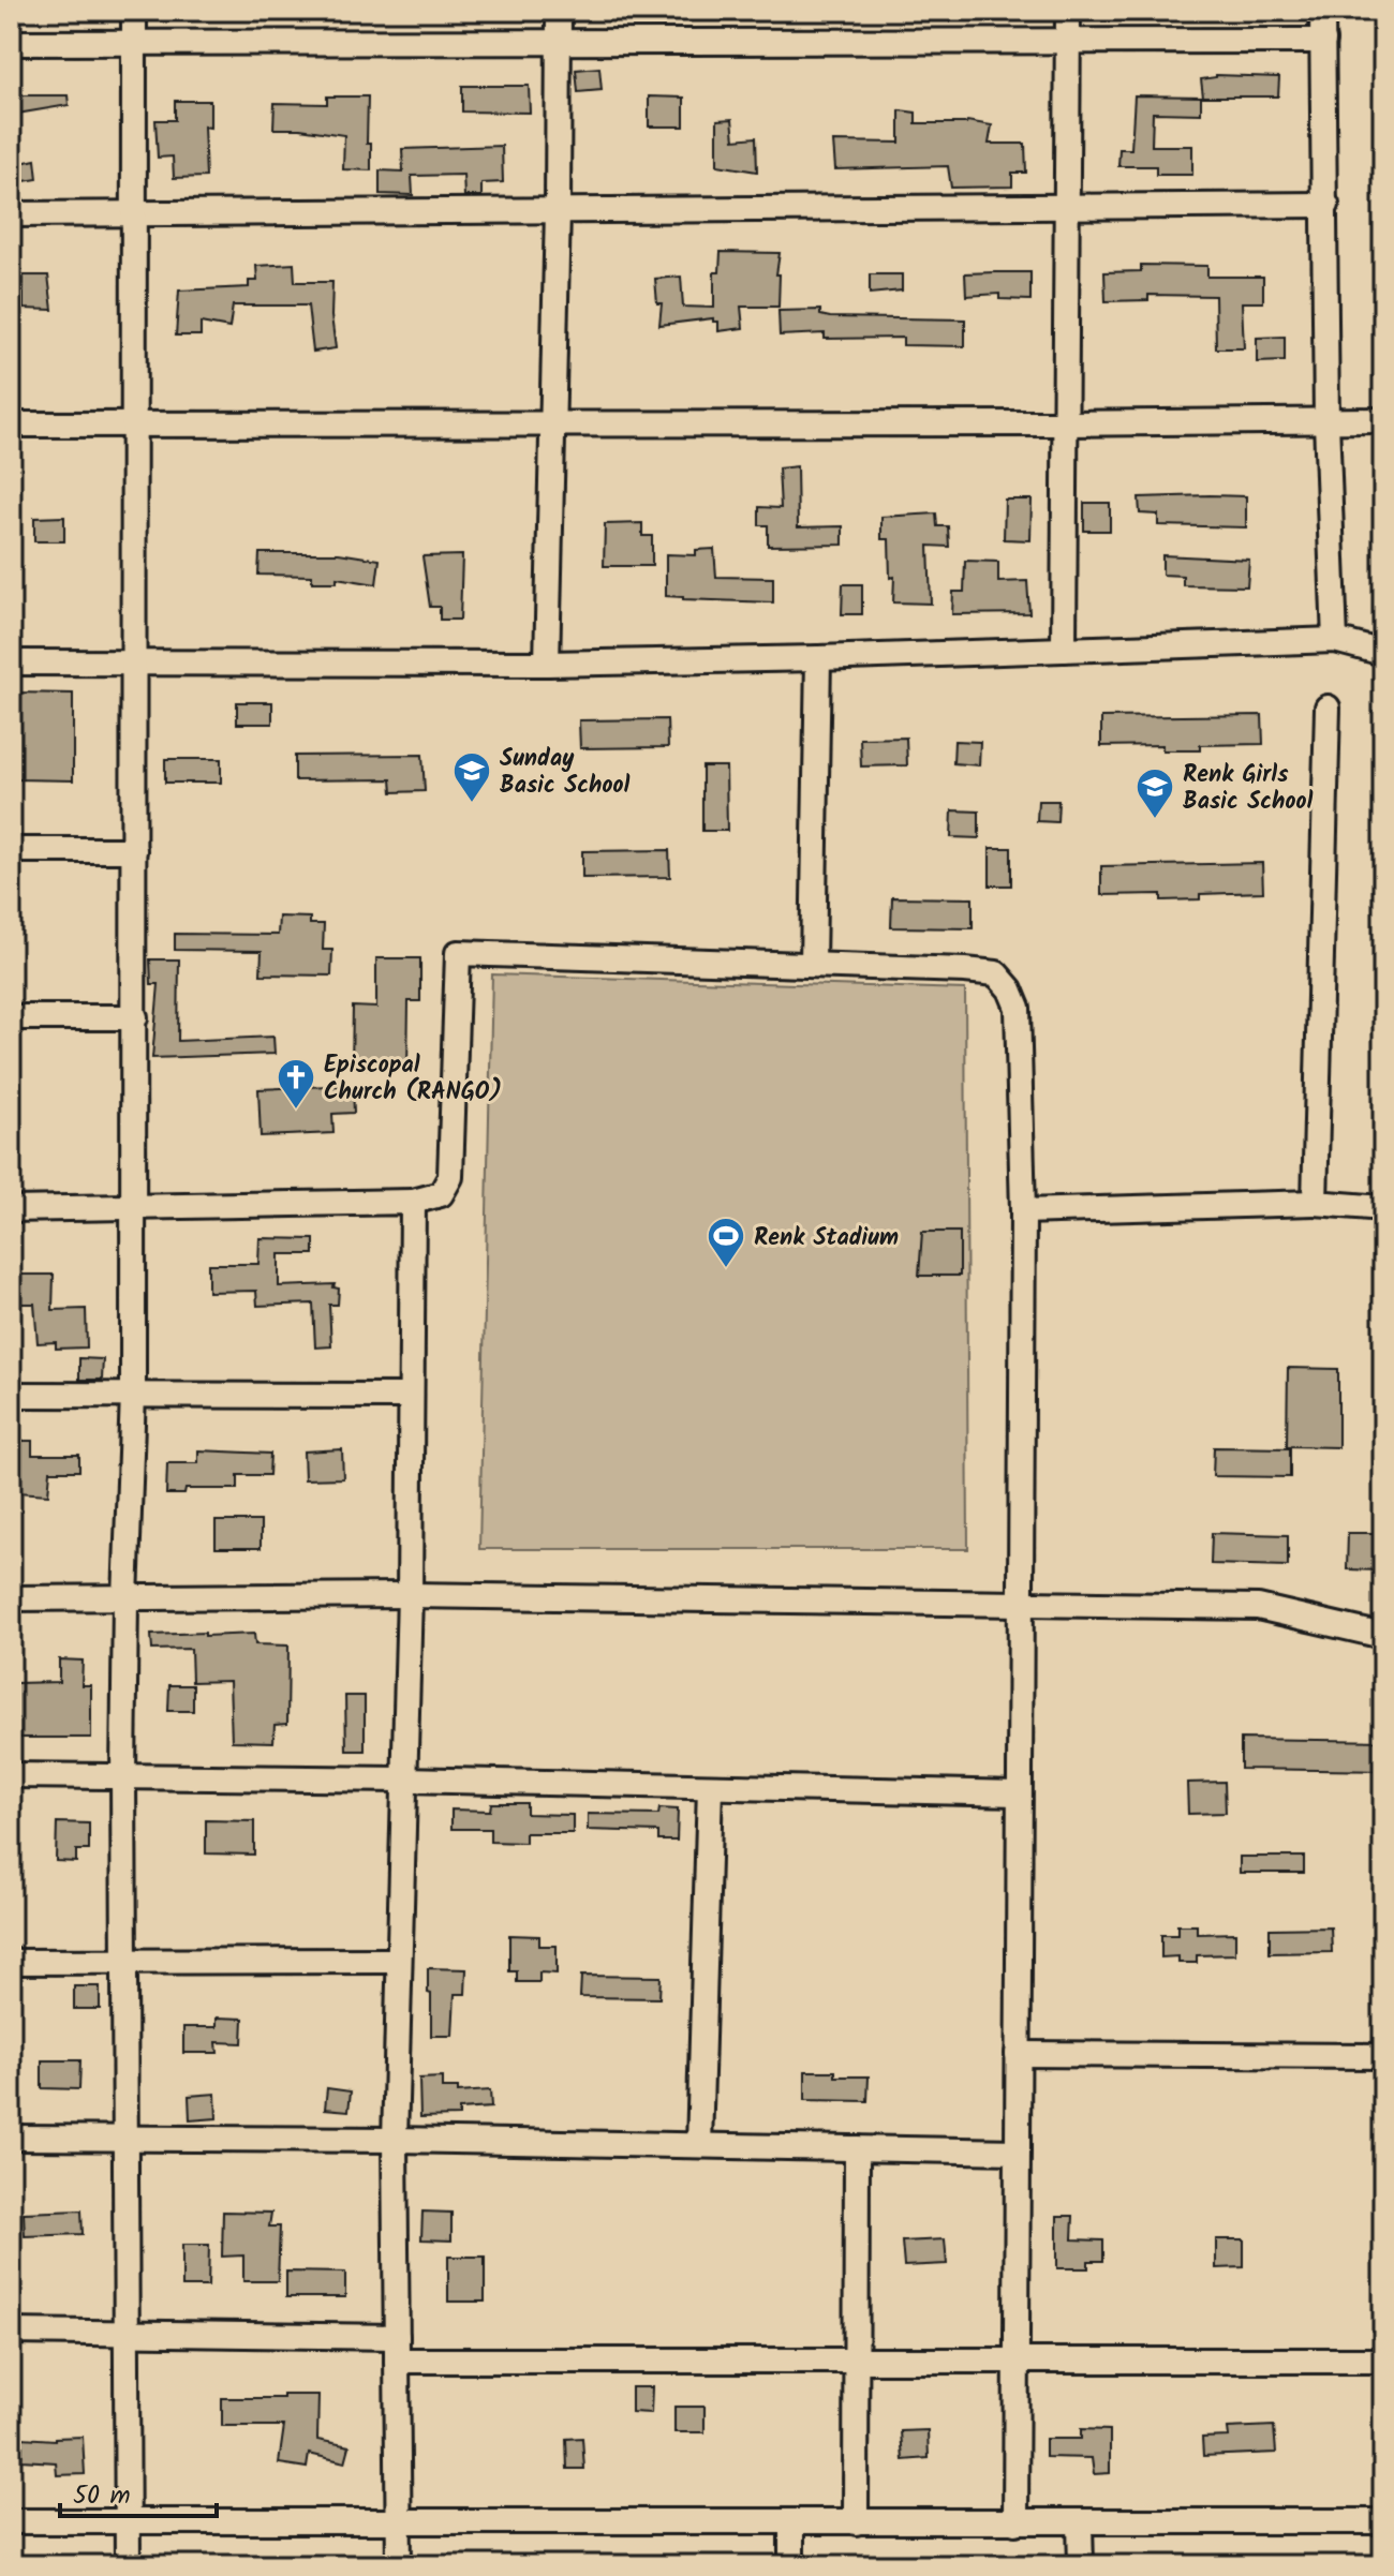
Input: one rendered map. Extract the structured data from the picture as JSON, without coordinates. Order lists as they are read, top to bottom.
{
  "places": {
    "school or university": ["Sunday Basic School", "Renk Girls Basic School"],
    "church": ["Episcopal Church (RANGO)"],
    "sports": ["Renk Stadium"]
  },
  "scale_bar": "50 m"
}
